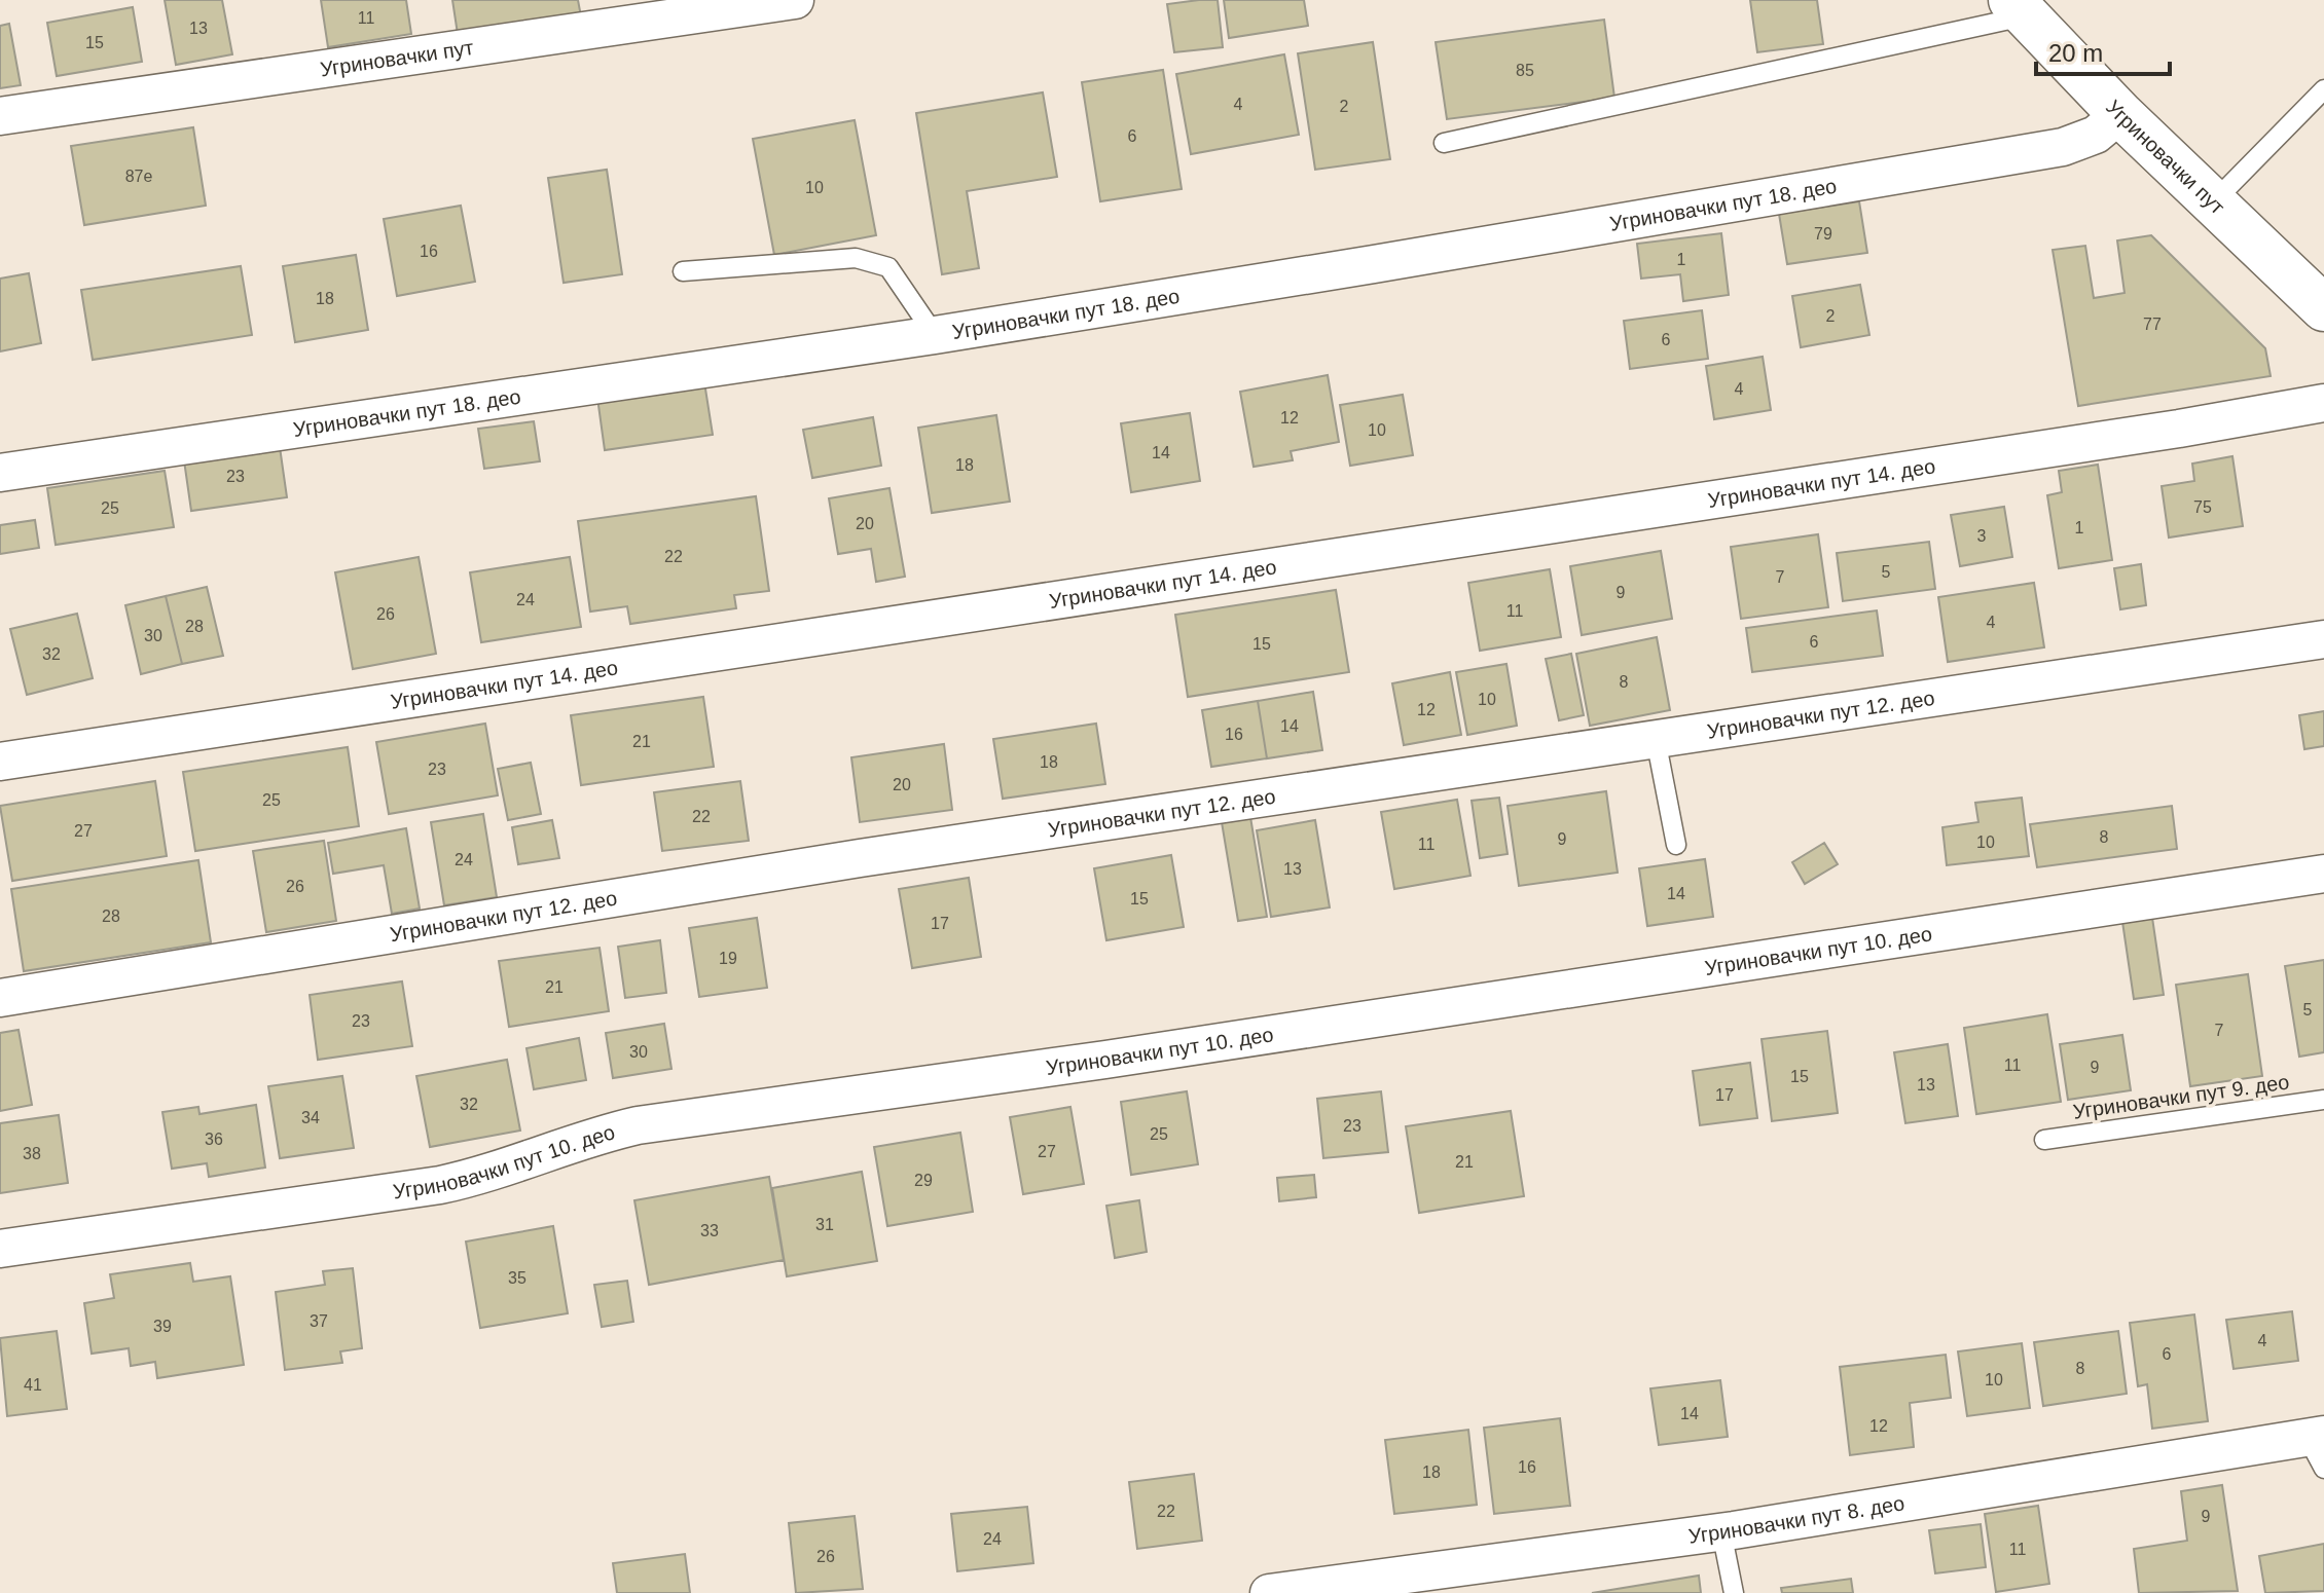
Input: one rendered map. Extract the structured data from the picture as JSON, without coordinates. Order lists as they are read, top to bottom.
{
  "streets": {
    "street": [
      "Угриновачки пут",
      "Угриновачки пут 18. део",
      "Угриновачки пут 14. део",
      "Угриновачки пут 12. део",
      "Угриновачки пут 10. део",
      "Угриновачки пут 8. део"
    ],
    "lane": ["Угриновачки пут 9. део"]
  },
  "crossings": [
    ["Угриновачки пут", "Угриновачки пут 18. део"]
  ],
  "house_numbers": [
    "11",
    "13",
    "15",
    "85",
    "4",
    "2",
    "6",
    "87e",
    "10",
    "79",
    "16",
    "1",
    "18",
    "2",
    "77",
    "6",
    "4",
    "12",
    "10",
    "14",
    "18",
    "23",
    "75",
    "25",
    "20",
    "1",
    "3",
    "22",
    "5",
    "7",
    "9",
    "24",
    "11",
    "26",
    "4",
    "28",
    "30",
    "6",
    "15",
    "32",
    "8",
    "10",
    "12",
    "14",
    "16",
    "21",
    "18",
    "23",
    "20",
    "25",
    "22",
    "27",
    "8",
    "9",
    "10",
    "11",
    "24",
    "13",
    "26",
    "14",
    "15",
    "28",
    "17",
    "19",
    "21",
    "5",
    "23",
    "7",
    "30",
    "11",
    "9",
    "15",
    "13",
    "17",
    "32",
    "34",
    "23",
    "25",
    "36",
    "27",
    "38",
    "21",
    "29",
    "31",
    "33",
    "35",
    "37",
    "39",
    "4",
    "6",
    "8",
    "10",
    "41",
    "14",
    "12",
    "16",
    "18",
    "22",
    "9",
    "24",
    "11",
    "26"
  ],
  "scale_bar": "20 m"
}
